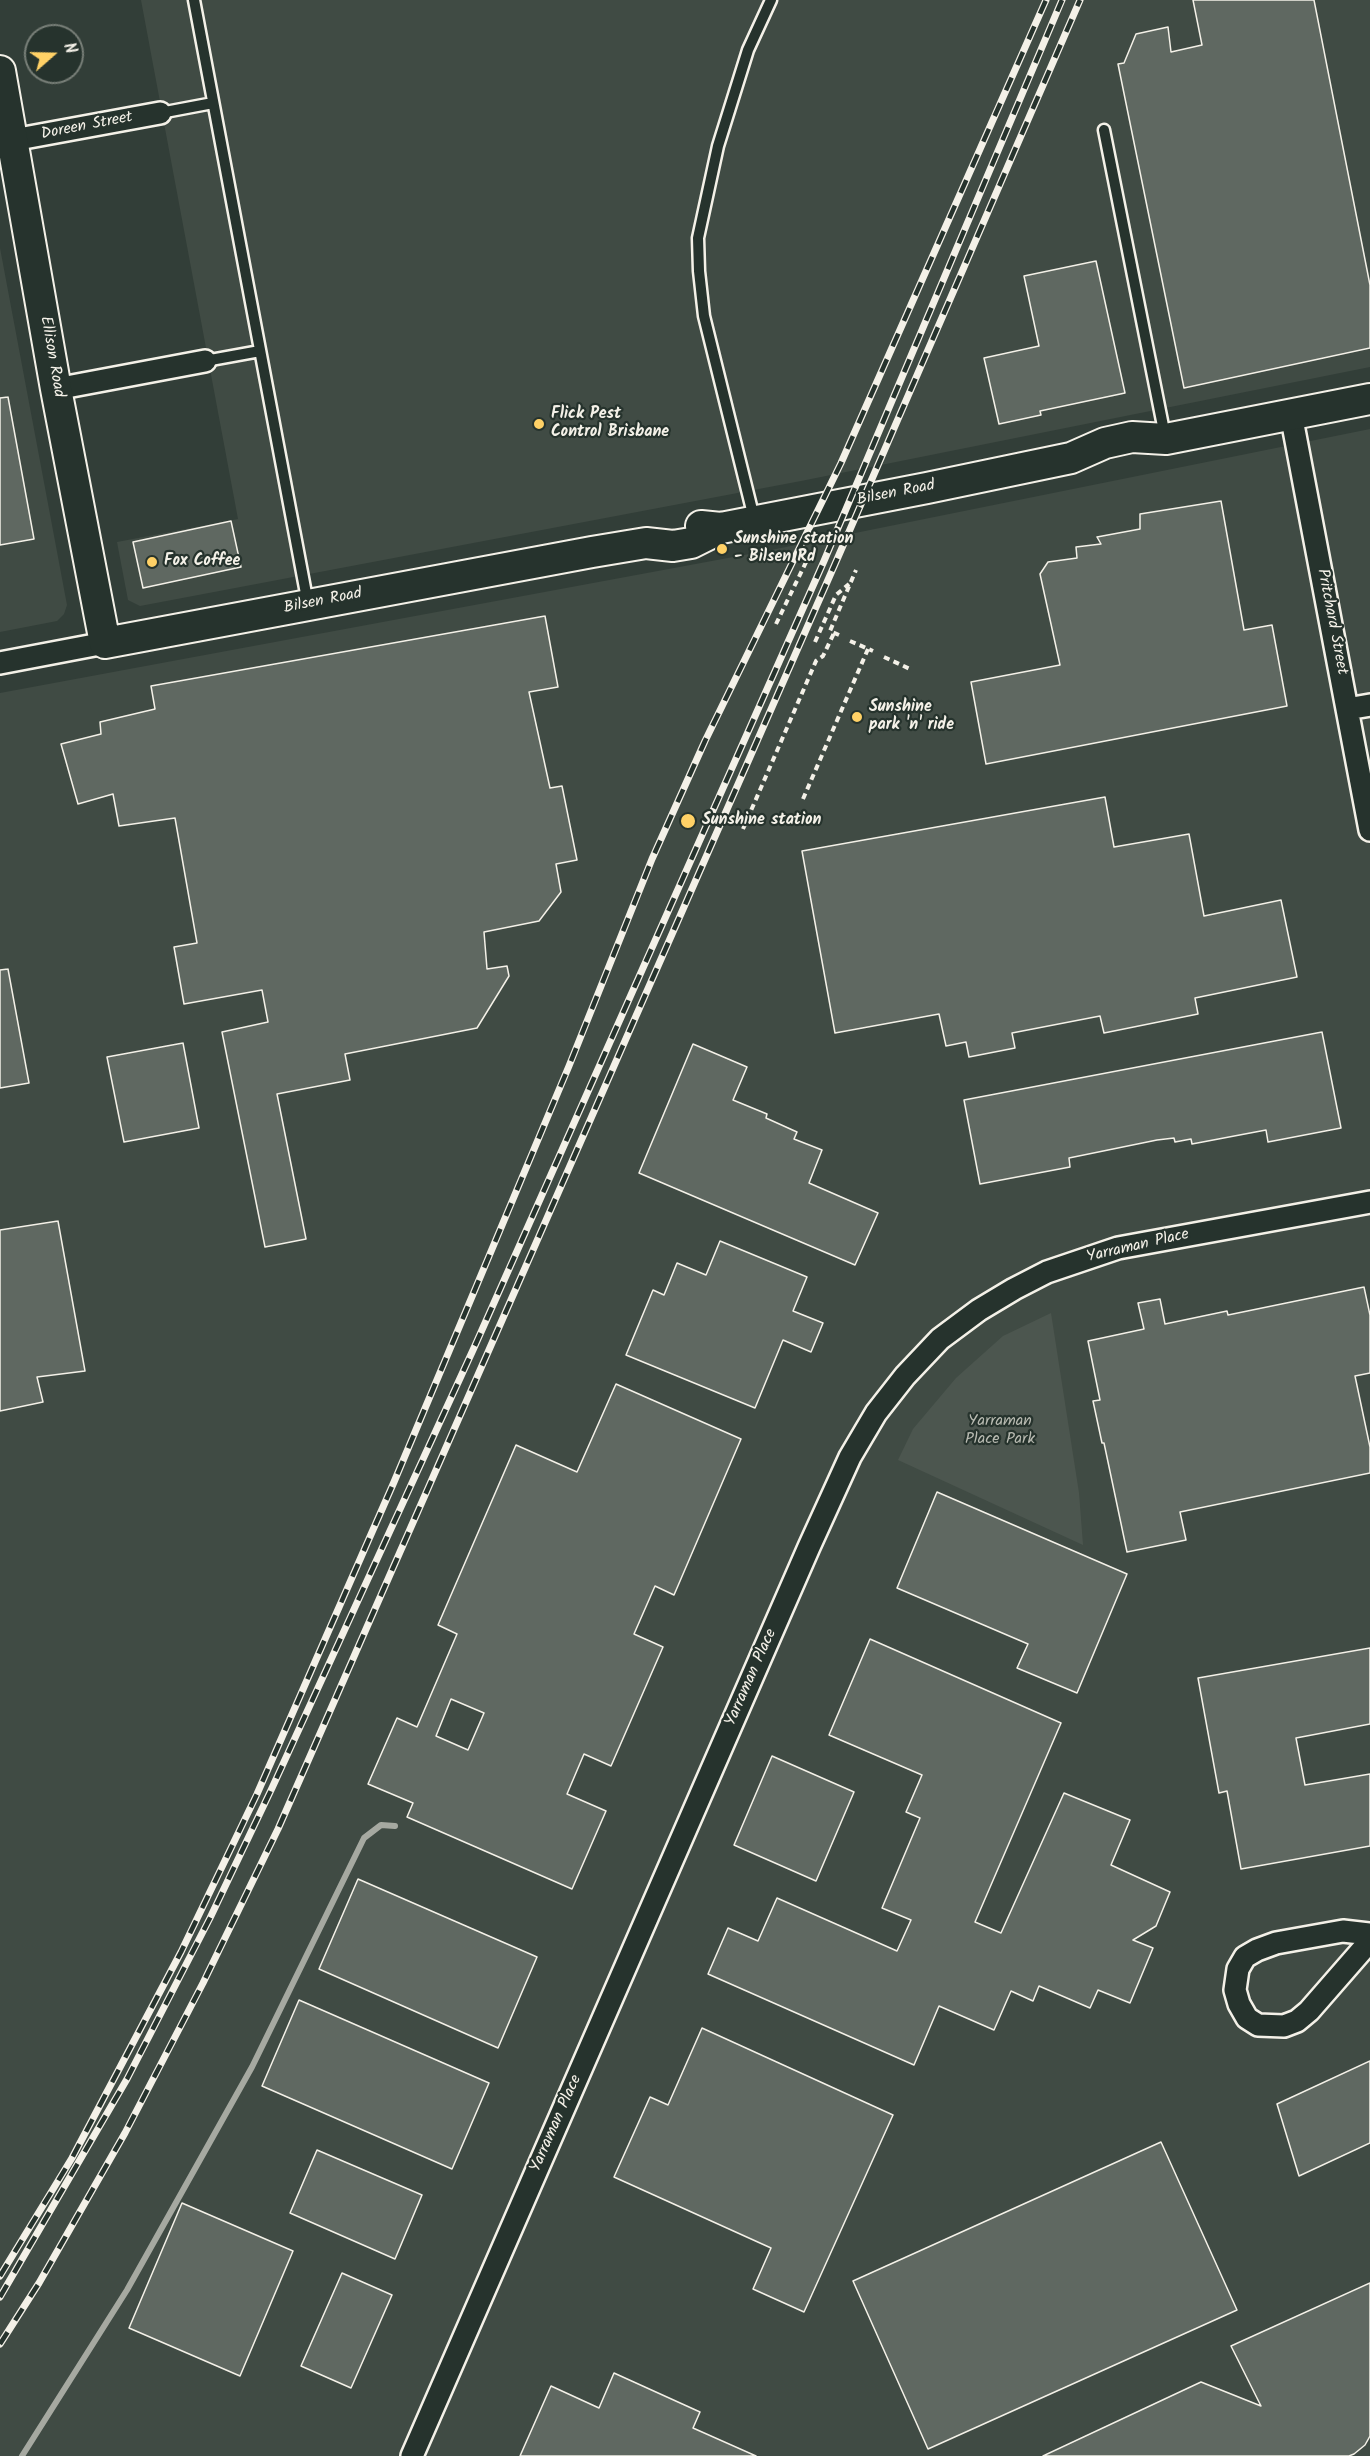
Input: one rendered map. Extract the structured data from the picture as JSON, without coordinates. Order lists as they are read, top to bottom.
{
  "streets": {
    "street": [
      "Doreen Street",
      "Ellison Road",
      "Bilsen Road",
      "Pritchard Street",
      "Yarraman Place"
    ]
  },
  "crossings": [
    ["Doreen Street", "Ellison Road"],
    ["Ellison Road", "Bilsen Road"],
    ["Bilsen Road", "Pritchard Street"]
  ],
  "parks": ["Yarraman Place Park"],
  "places": [
    "Flick Pest Control Brisbane",
    "Sunshine station - Bilsen Rd",
    "Fox Coffee",
    "Sunshine park 'n' ride",
    "Sunshine station"
  ],
  "north": "right"
}
